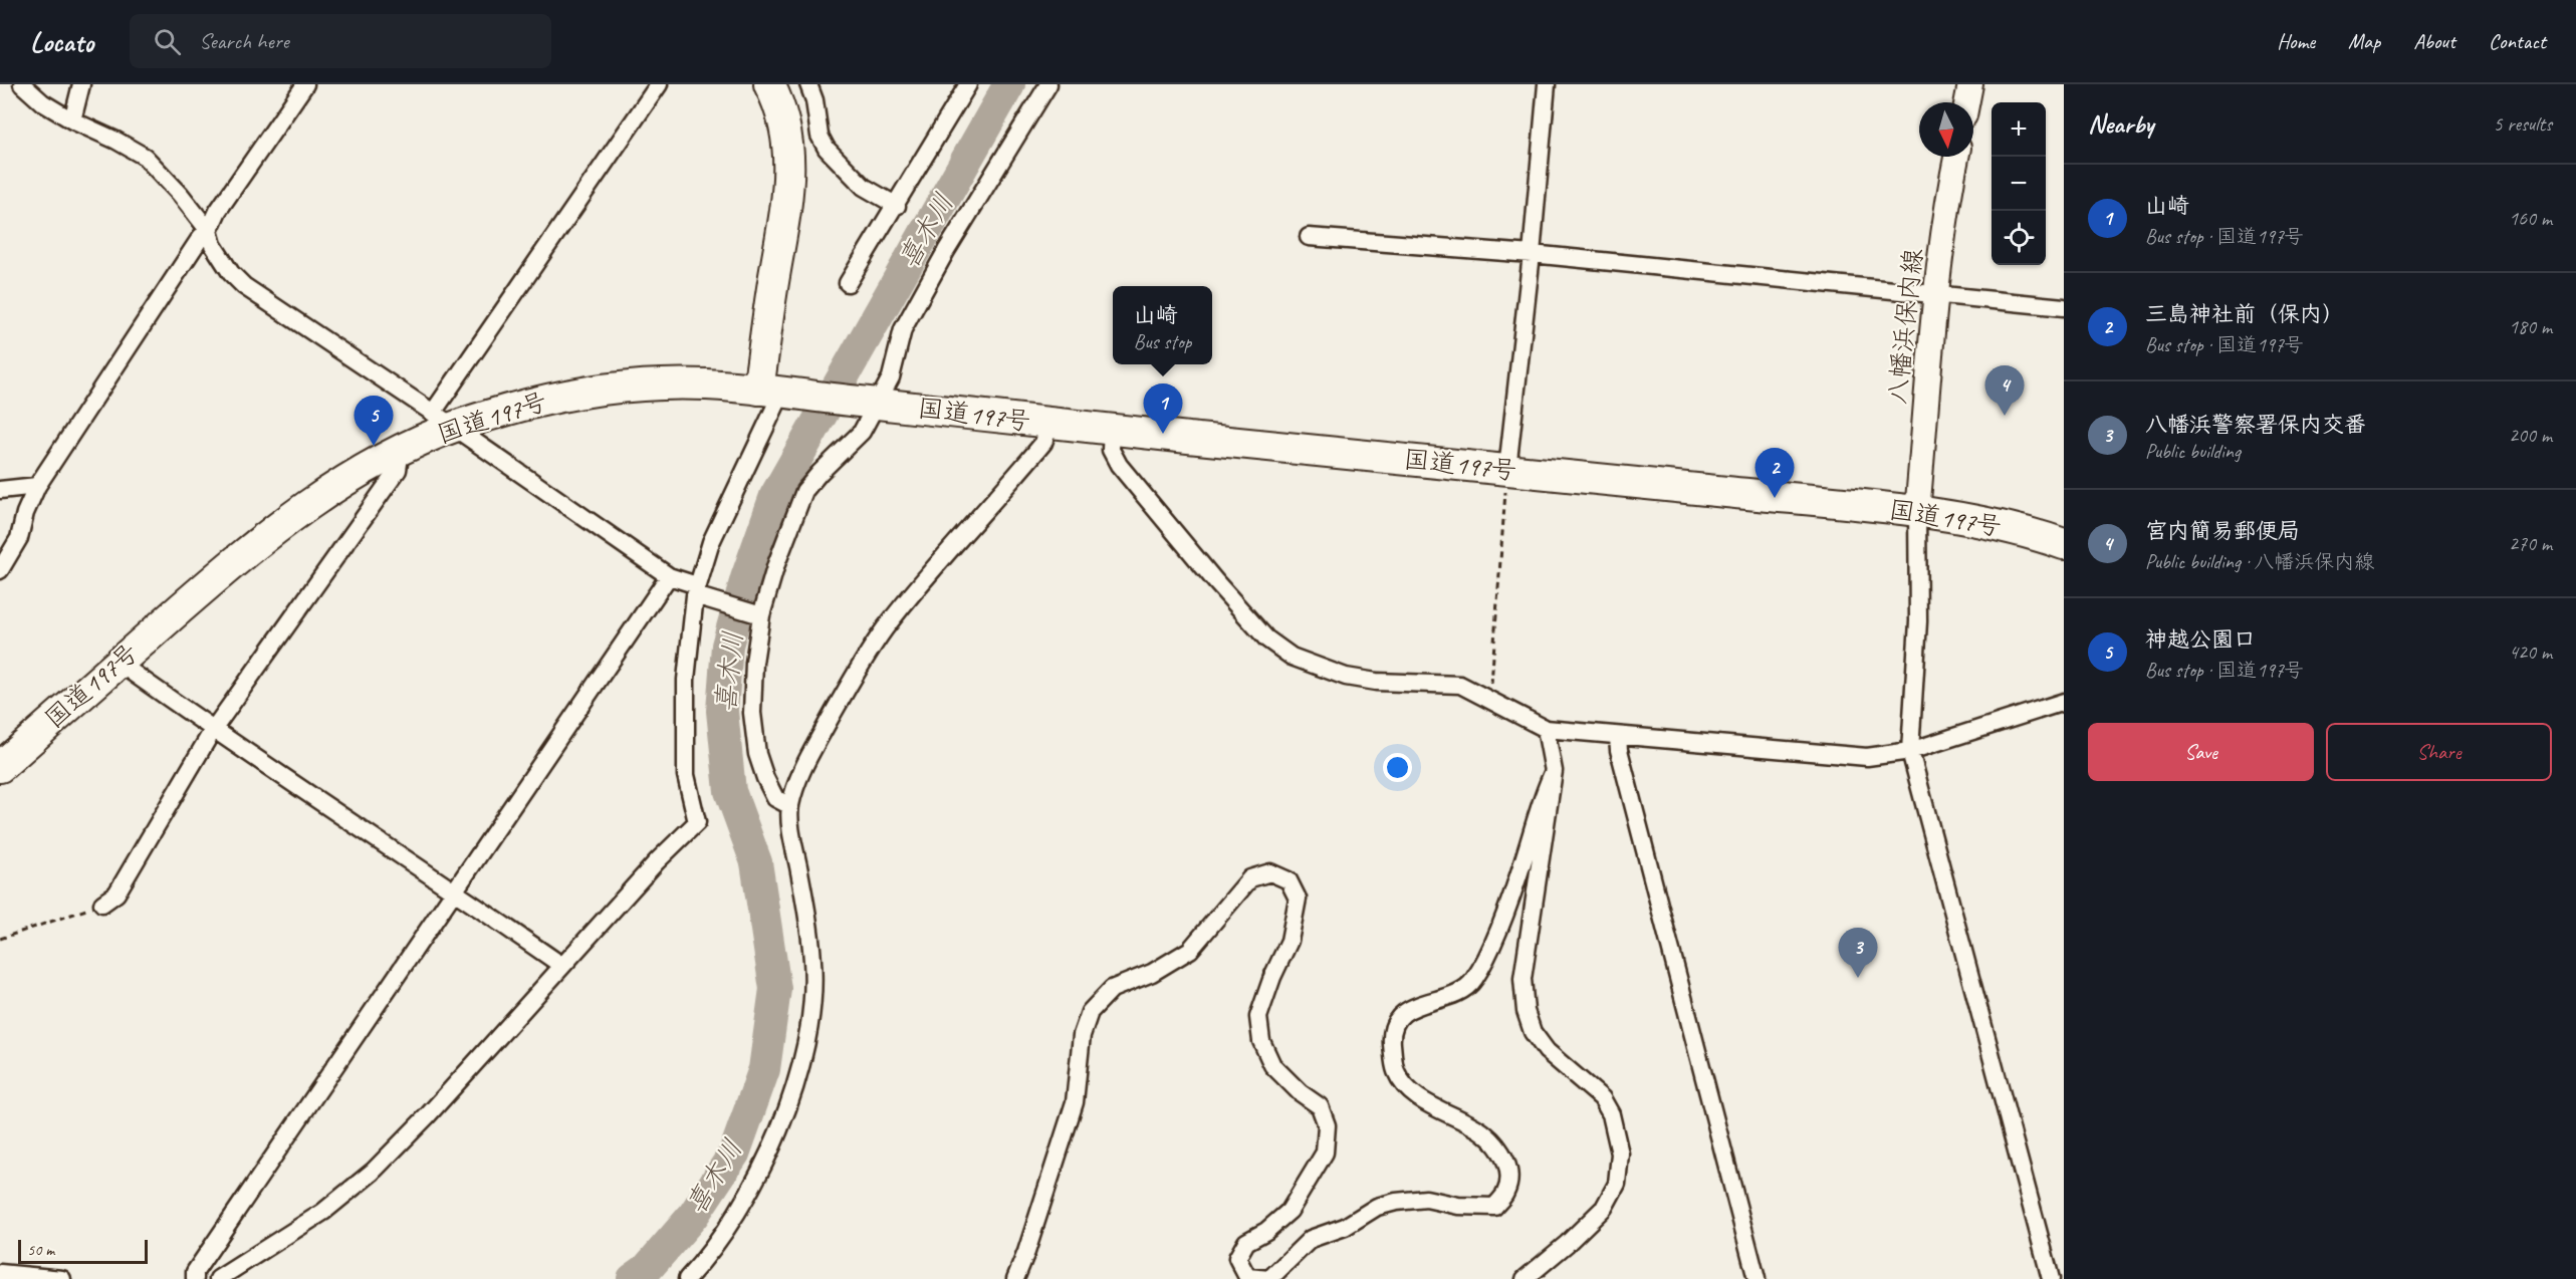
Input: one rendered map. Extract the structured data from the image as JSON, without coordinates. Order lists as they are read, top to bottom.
{
  "streets": {
    "highway": ["国道197号"],
    "main road": ["八幡浜保内線"]
  },
  "crossings": [
    ["八幡浜保内線", "国道197号"]
  ],
  "water": ["喜木川"],
  "scale_bar": "50 m",
  "north": "bottom",
  "page": {
    "header": "Locato",
    "search": "Search here",
    "nav": [
      "Home",
      "Map",
      "About",
      "Contact"
    ],
    "heading": ["Nearby", "5 results"],
    "map_buttons": ["+", "−"],
    "list": [
      {
        "mark": "1",
        "name": "山崎",
        "note": "Bus stop · 国道197号",
        "value": "160 m"
      },
      {
        "mark": "2",
        "name": "三島神社前（保内）",
        "note": "Bus stop · 国道197号",
        "value": "180 m"
      },
      {
        "mark": "3",
        "name": "八幡浜警察署保内交番",
        "note": "Public building",
        "value": "200 m"
      },
      {
        "mark": "4",
        "name": "宮内簡易郵便局",
        "note": "Public building · 八幡浜保内線",
        "value": "270 m"
      },
      {
        "mark": "5",
        "name": "神越公園口",
        "note": "Bus stop · 国道197号",
        "value": "420 m"
      }
    ],
    "popup": ["山崎", "Bus stop"],
    "pins": [
      "4",
      "1",
      "5",
      "2",
      "3"
    ],
    "buttons": ["Save", "Share"],
    "scale": "50 m"
  }
}
